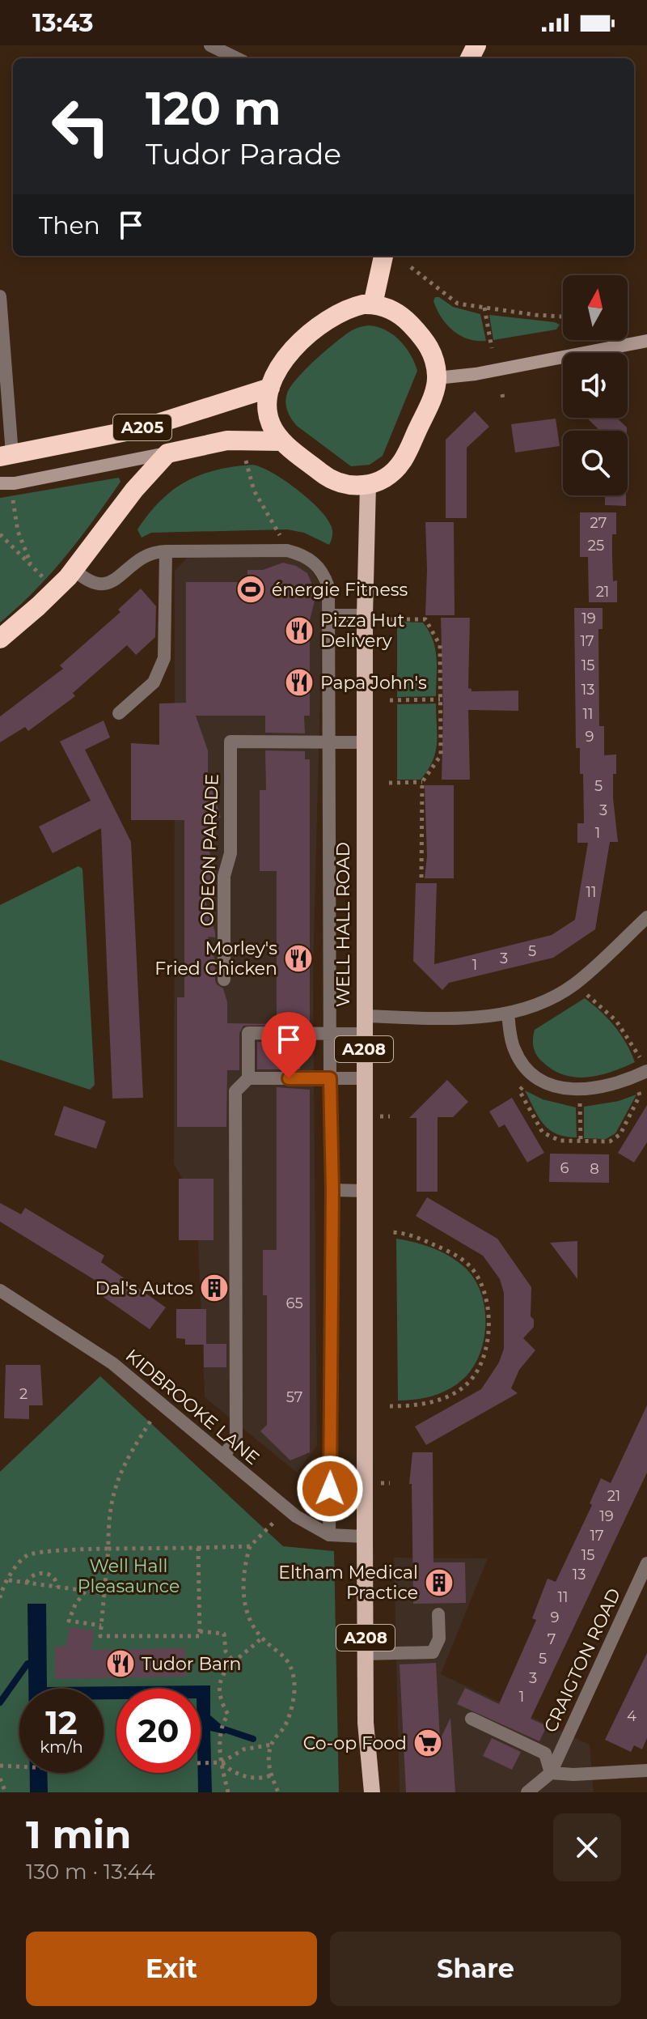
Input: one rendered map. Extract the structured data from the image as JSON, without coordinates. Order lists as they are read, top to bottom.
{
  "streets": {
    "highway": ["A205"],
    "main road": ["WELL HALL ROAD", "A208"],
    "street": ["ODEON PARADE", "KIDBROOKE LANE", "CRAIGTON ROAD"]
  },
  "crossings": [
    ["A205", "WELL HALL ROAD"],
    ["ODEON PARADE", "WELL HALL ROAD"],
    ["WELL HALL ROAD", "KIDBROOKE LANE"]
  ],
  "parks": ["Well Hall Pleasaunce"],
  "places": {
    "sports": ["énergie Fitness"],
    "restaurant": [
      "Pizza Hut Delivery",
      "Papa John's",
      "Morley's Fried Chicken",
      "Tudor Barn"
    ],
    "building": ["Dal's Autos", "Eltham Medical Practice"],
    "supermarket": ["Co-op Food"]
  },
  "house_numbers": [
    "27",
    "25",
    "21",
    "19",
    "17",
    "15",
    "13",
    "11",
    "9",
    "5",
    "3",
    "1",
    "11",
    "5",
    "3",
    "1",
    "6",
    "8",
    "65",
    "2",
    "57",
    "21",
    "19",
    "17",
    "15",
    "13",
    "11",
    "9",
    "7",
    "5",
    "3",
    "1",
    "4"
  ],
  "north": "top",
  "page": {
    "status": "13:43",
    "turn": ["120 m", "Tudor Parade"],
    "then": "Then",
    "speed": "12 km/h",
    "limit": "20",
    "heading": ["1 min", "130 m · 13:44"],
    "buttons": ["Exit", "Share"]
  }
}
